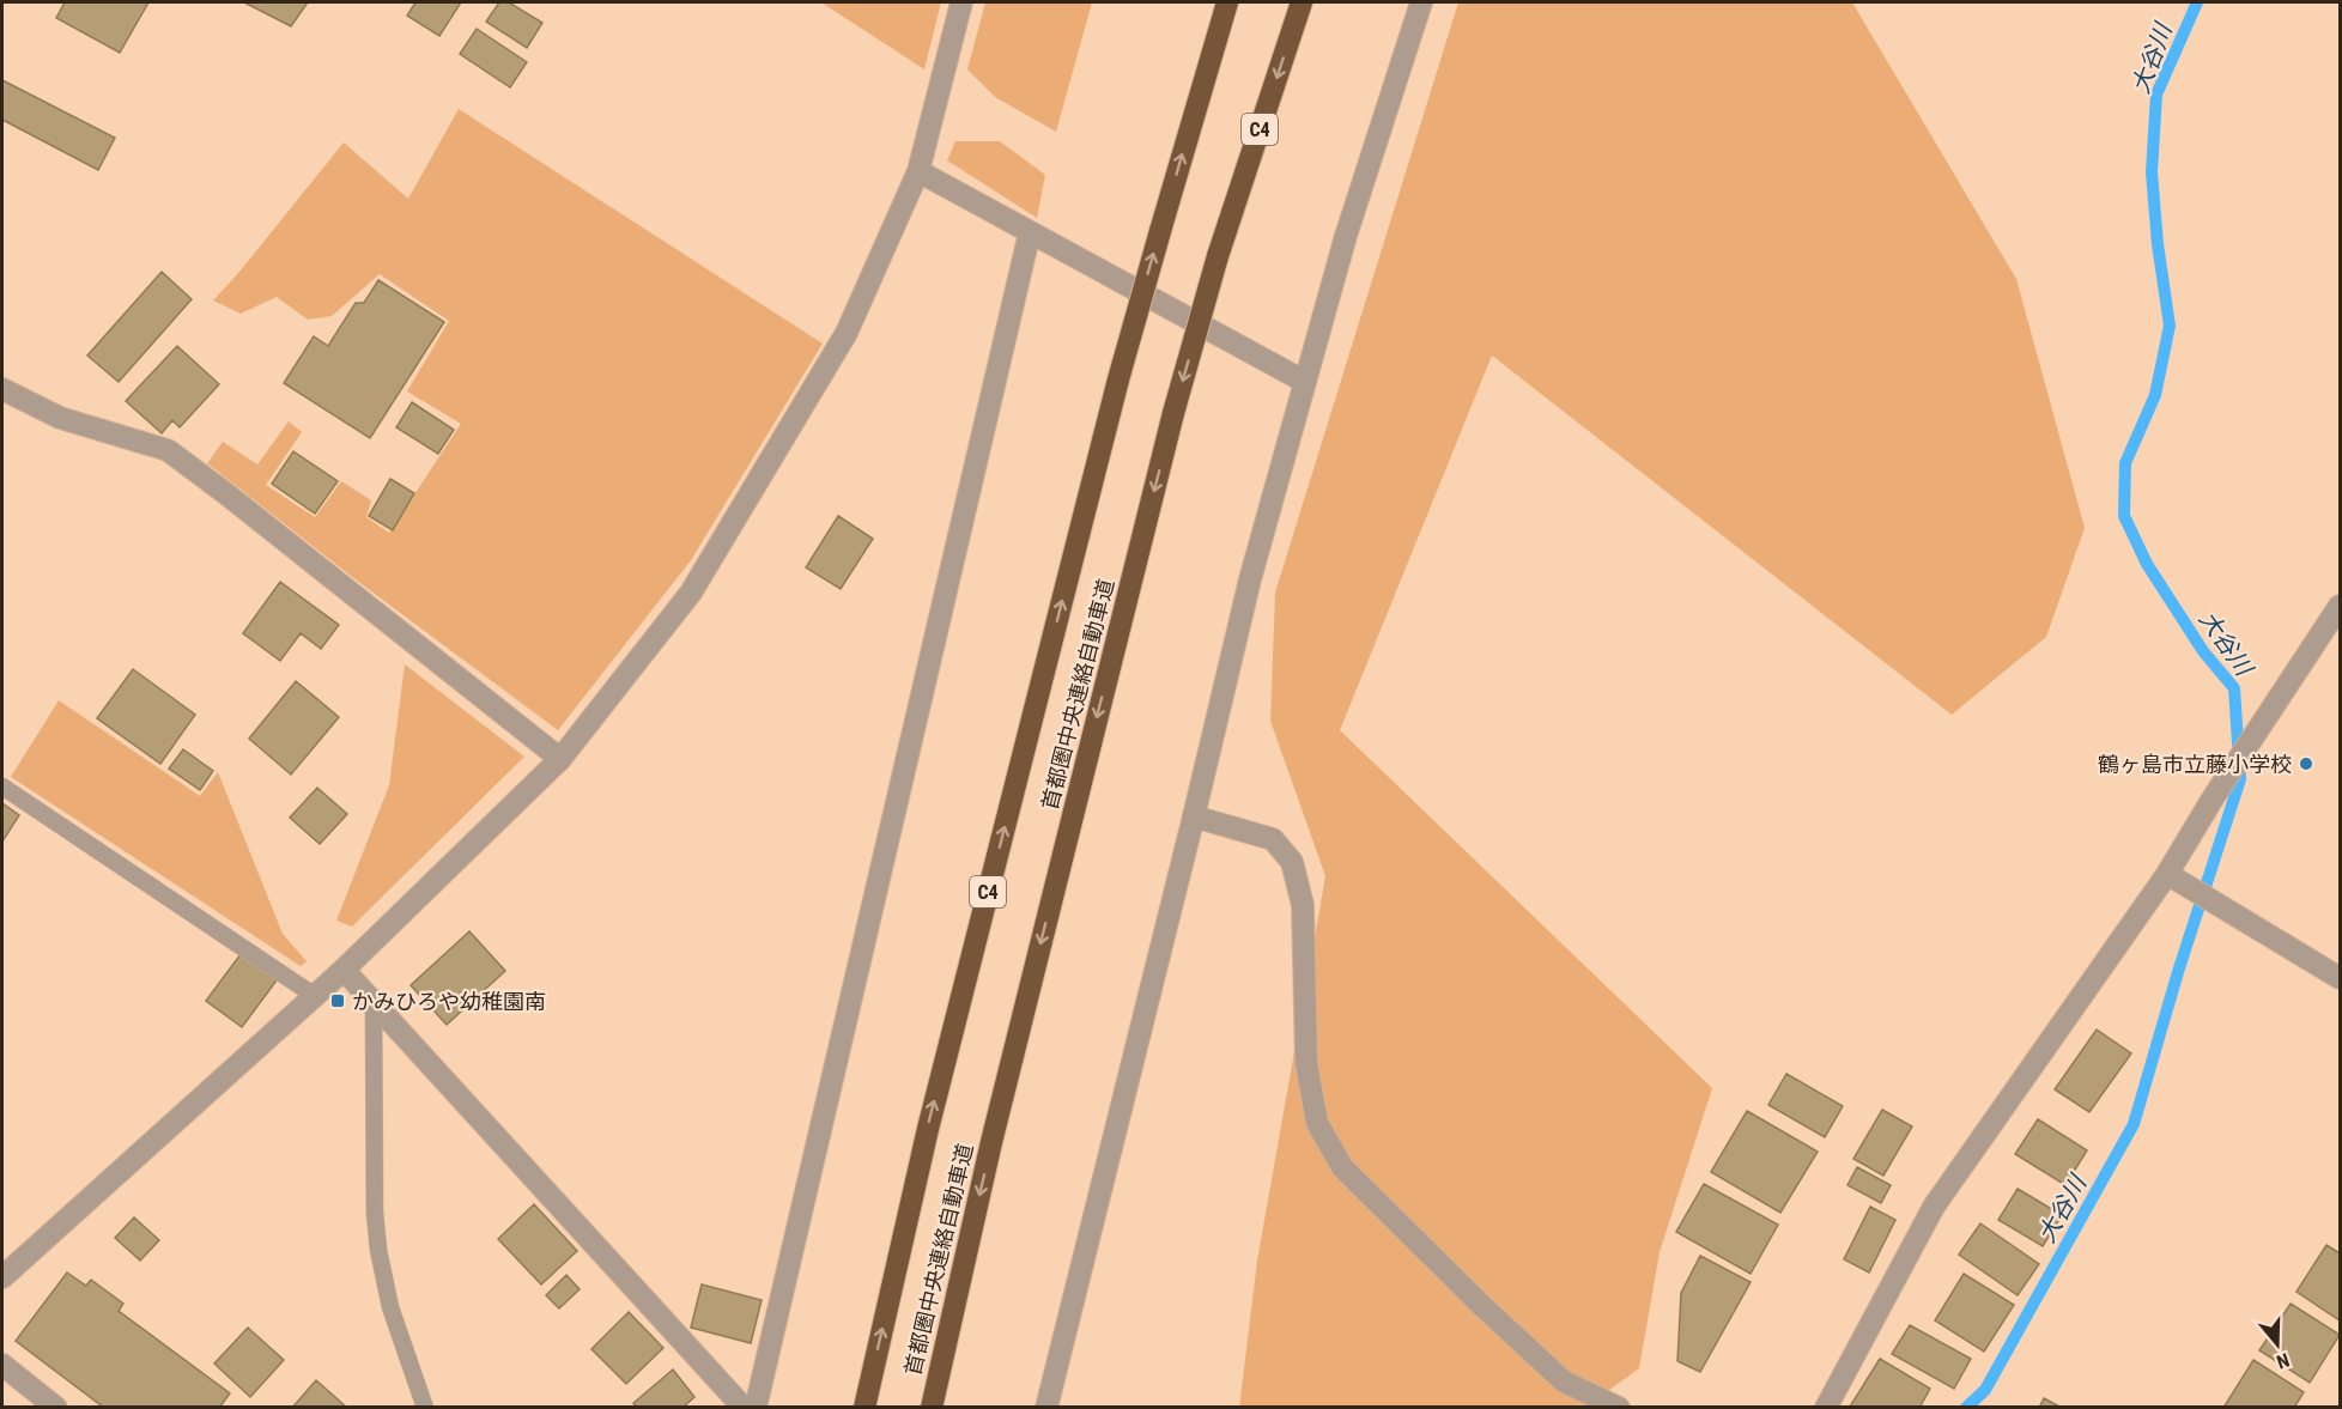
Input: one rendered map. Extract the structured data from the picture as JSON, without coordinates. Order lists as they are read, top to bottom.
{
  "streets": {
    "highway": ["C4", "首都圏中央連絡自動車道"]
  },
  "water": ["大谷川"],
  "places": {
    "other": ["鶴ヶ島市立藤小学校"],
    "transit": ["かみひろや幼稚園南"]
  },
  "north": "bottom"
}
